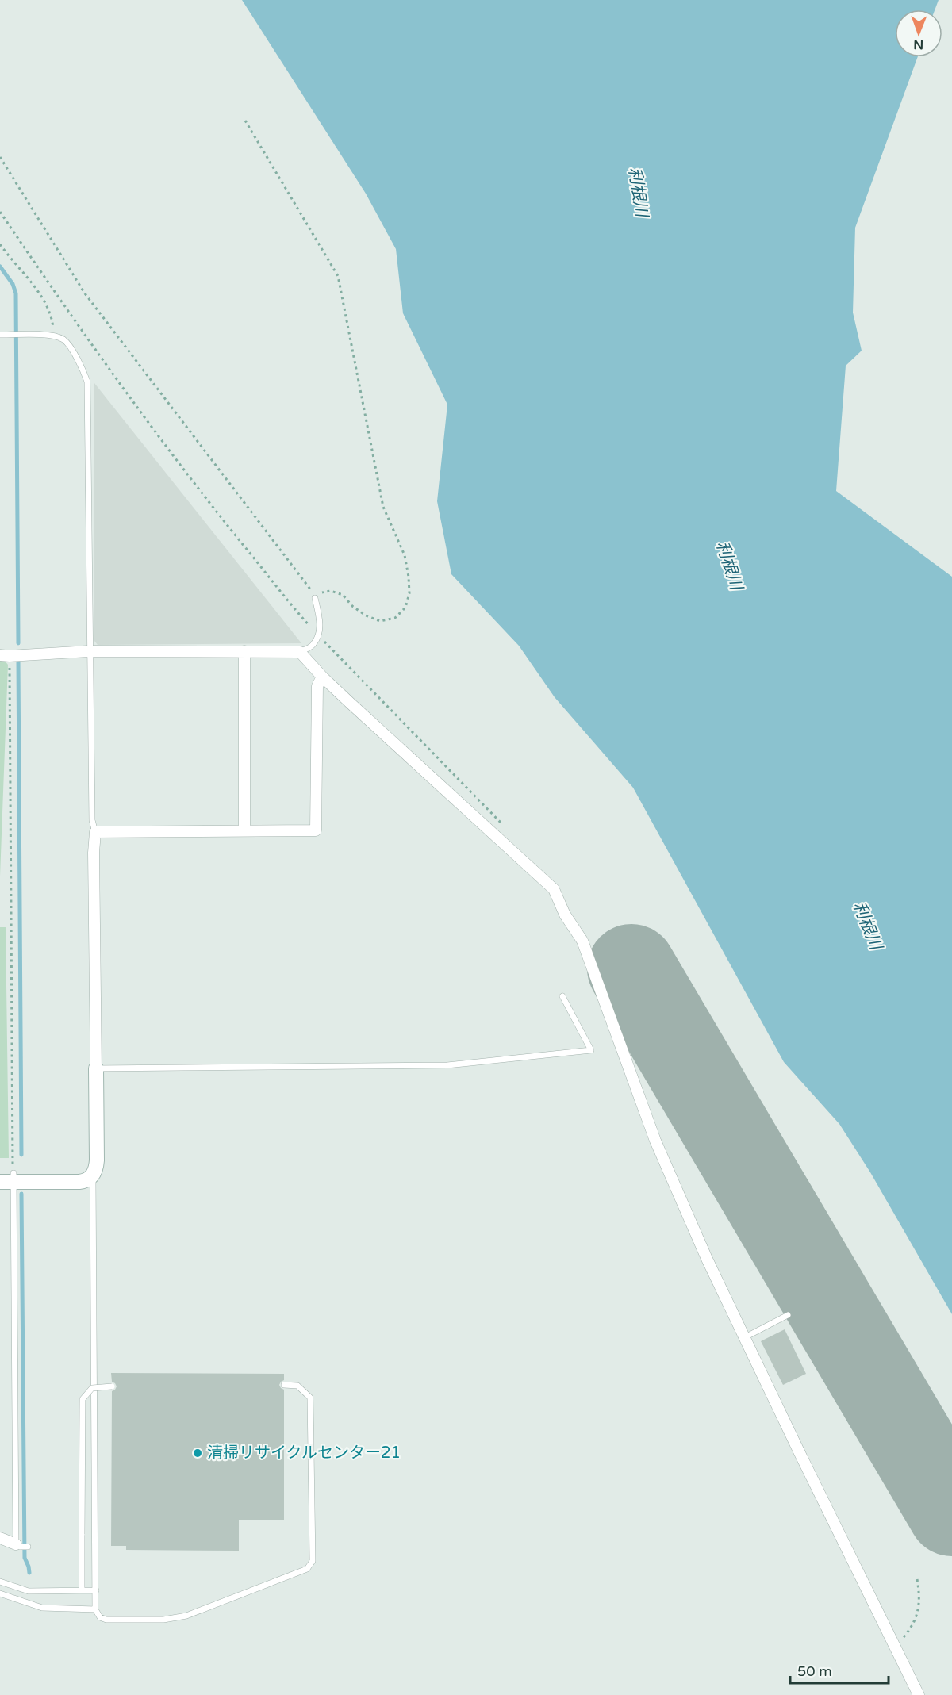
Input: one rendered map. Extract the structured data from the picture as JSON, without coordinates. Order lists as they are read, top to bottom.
{
  "water": ["利根川"],
  "places": ["清掃リサイクルセンター21"],
  "scale_bar": "50 m",
  "north": "bottom"
}
